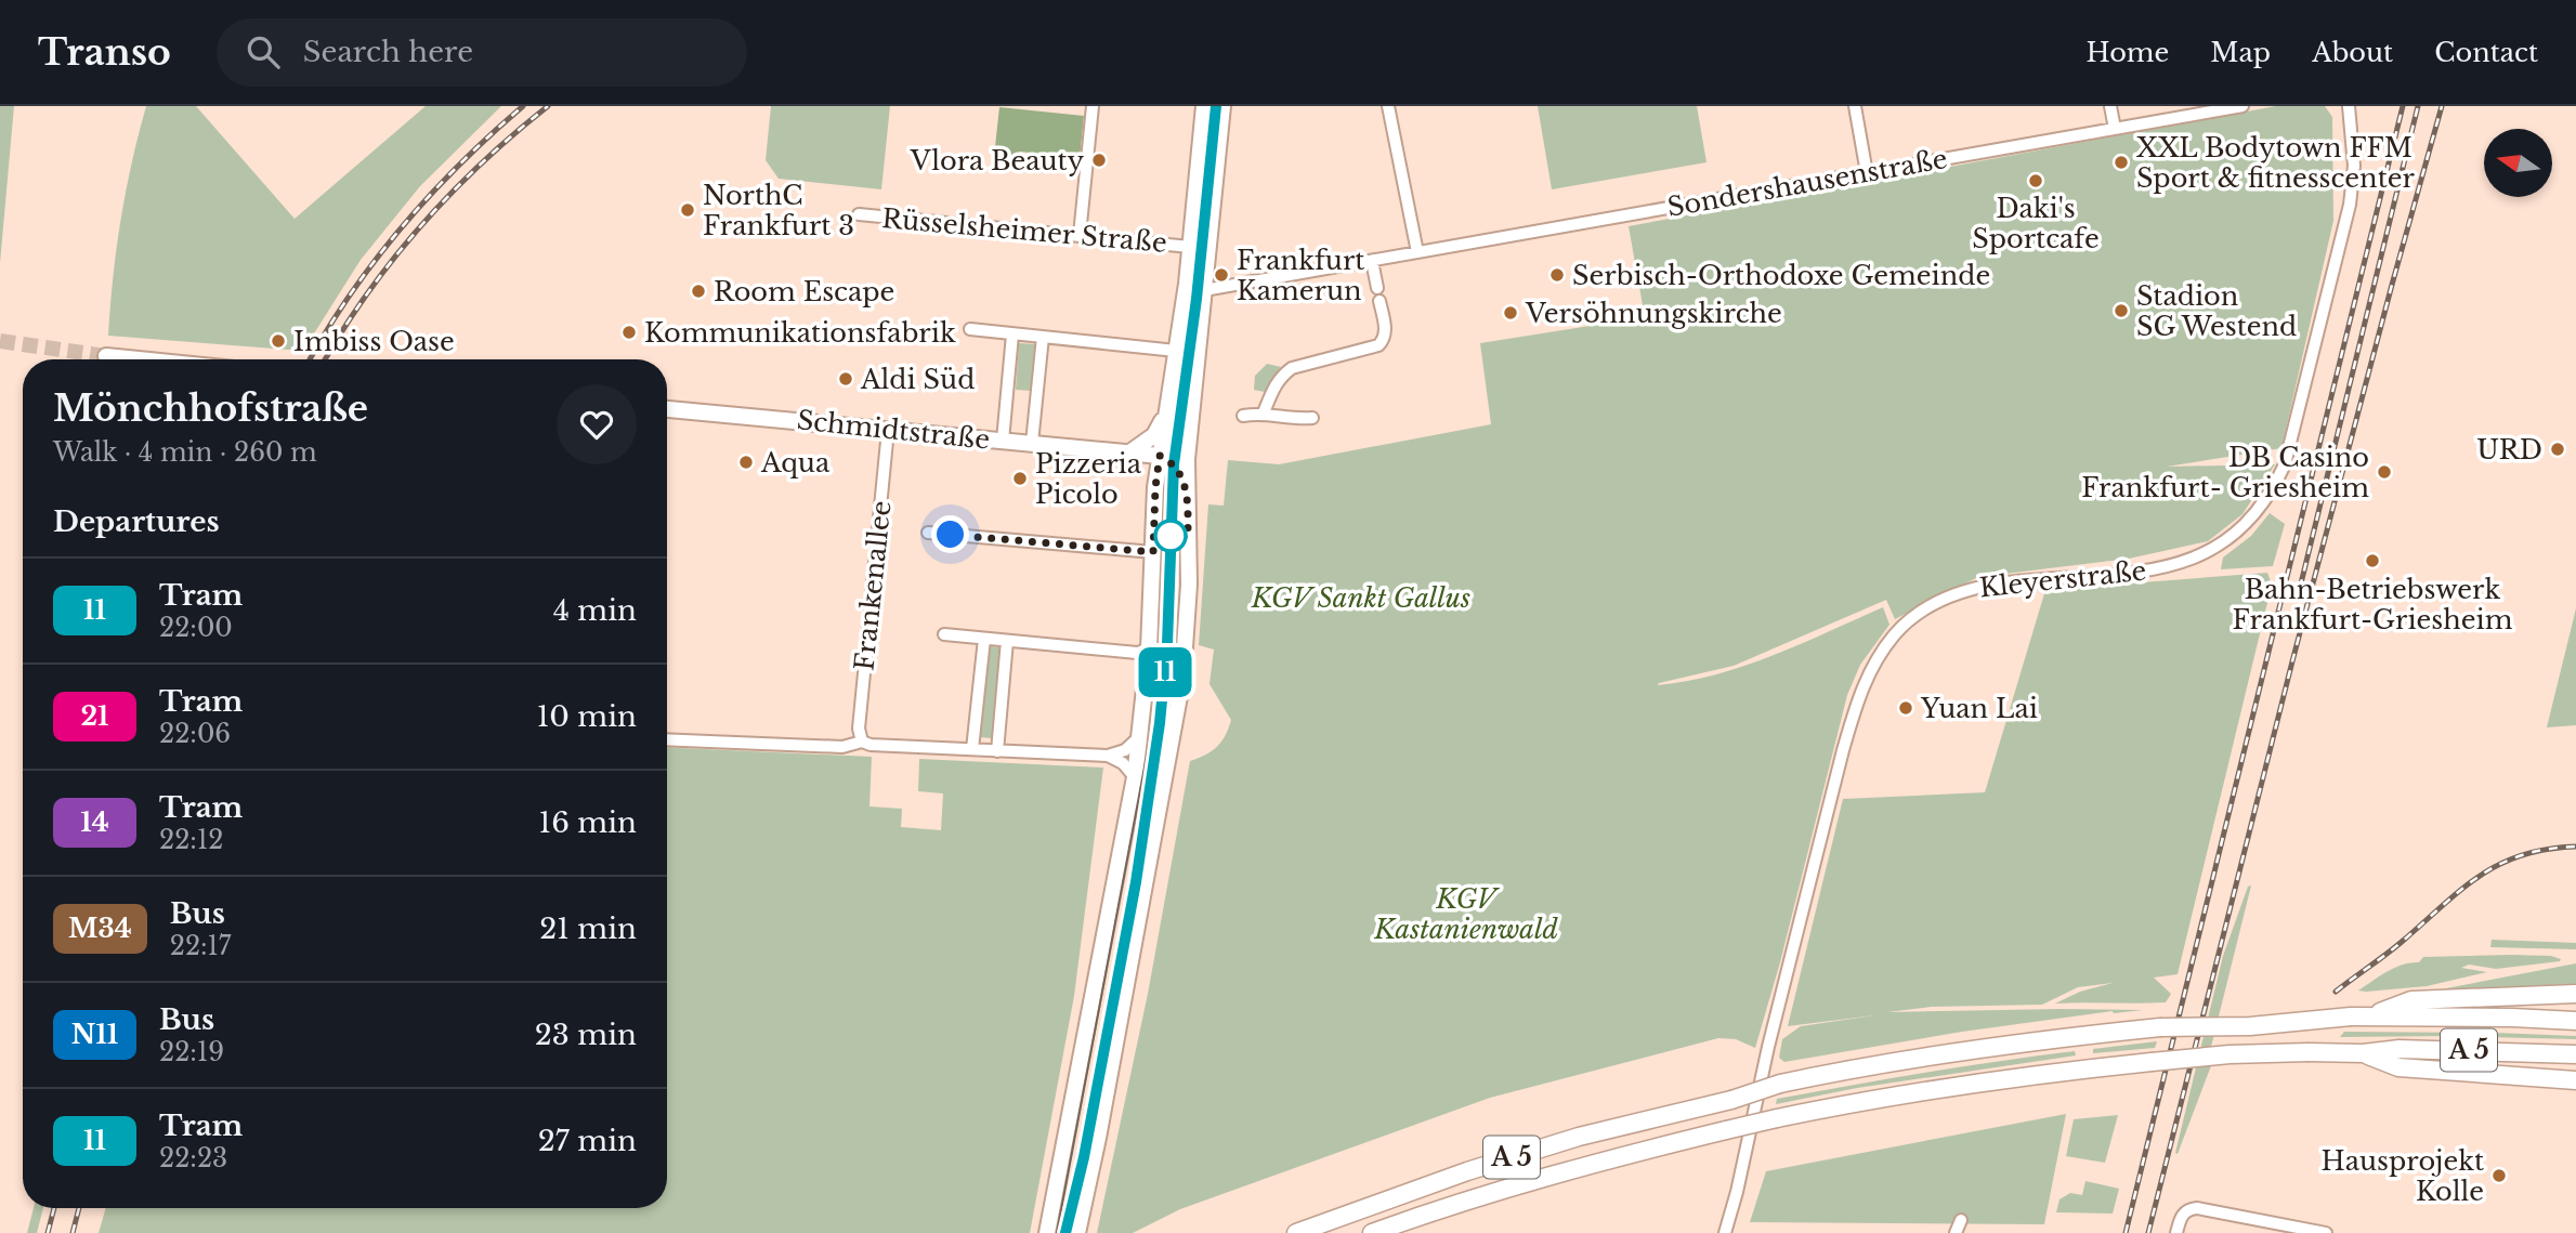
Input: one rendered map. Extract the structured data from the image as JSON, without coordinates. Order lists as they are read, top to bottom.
{
  "streets": {
    "highway": ["A 5"],
    "main road": ["Schmidtstraße"],
    "street": [
      "Sondershausenstraße",
      "Rüsselsheimer Straße",
      "Kleyerstraße",
      "Frankenallee"
    ]
  },
  "crossings": [
    ["Schmidtstraße", "Frankenallee"]
  ],
  "parks": ["KGV Sankt Gallus", "KGV Kastanienwald"],
  "places": [
    "Vlora Beauty",
    "XXL Bodytown FFM Sport & fitnesscenter",
    "Daki's Sportcafe",
    "NorthC Frankfurt 3",
    "Frankfurt Kamerun",
    "Serbisch-Orthodoxe Gemeinde",
    "Room Escape",
    "Stadion SG Westend",
    "Versöhnungskirche",
    "Kommunikationsfabrik",
    "Imbiss Oase",
    "Aldi Süd",
    "URD",
    "Aqua",
    "DB Casino Frankfurt- Griesheim",
    "Pizzeria Picolo",
    "Bahn-Betriebswerk Frankfurt-Griesheim",
    "Yuan Lai",
    "Hausprojekt Kolle"
  ],
  "lines": ["tram line 11"],
  "north": "left",
  "page": {
    "header": "Transo",
    "search": "Search here",
    "nav": [
      "Home",
      "Map",
      "About",
      "Contact"
    ],
    "on_map": "11",
    "heading": [
      ["Mönchhofstraße", "Walk · 4 min · 260 m"],
      "Departures"
    ],
    "list": [
      {
        "mark": "11",
        "name": "Tram",
        "note": "22:00",
        "value": "4 min"
      },
      {
        "mark": "21",
        "name": "Tram",
        "note": "22:06",
        "value": "10 min"
      },
      {
        "mark": "14",
        "name": "Tram",
        "note": "22:12",
        "value": "16 min"
      },
      {
        "mark": "M34",
        "name": "Bus",
        "note": "22:17",
        "value": "21 min"
      },
      {
        "mark": "N11",
        "name": "Bus",
        "note": "22:19",
        "value": "23 min"
      },
      {
        "mark": "11",
        "name": "Tram",
        "note": "22:23",
        "value": "27 min"
      }
    ]
  }
}
